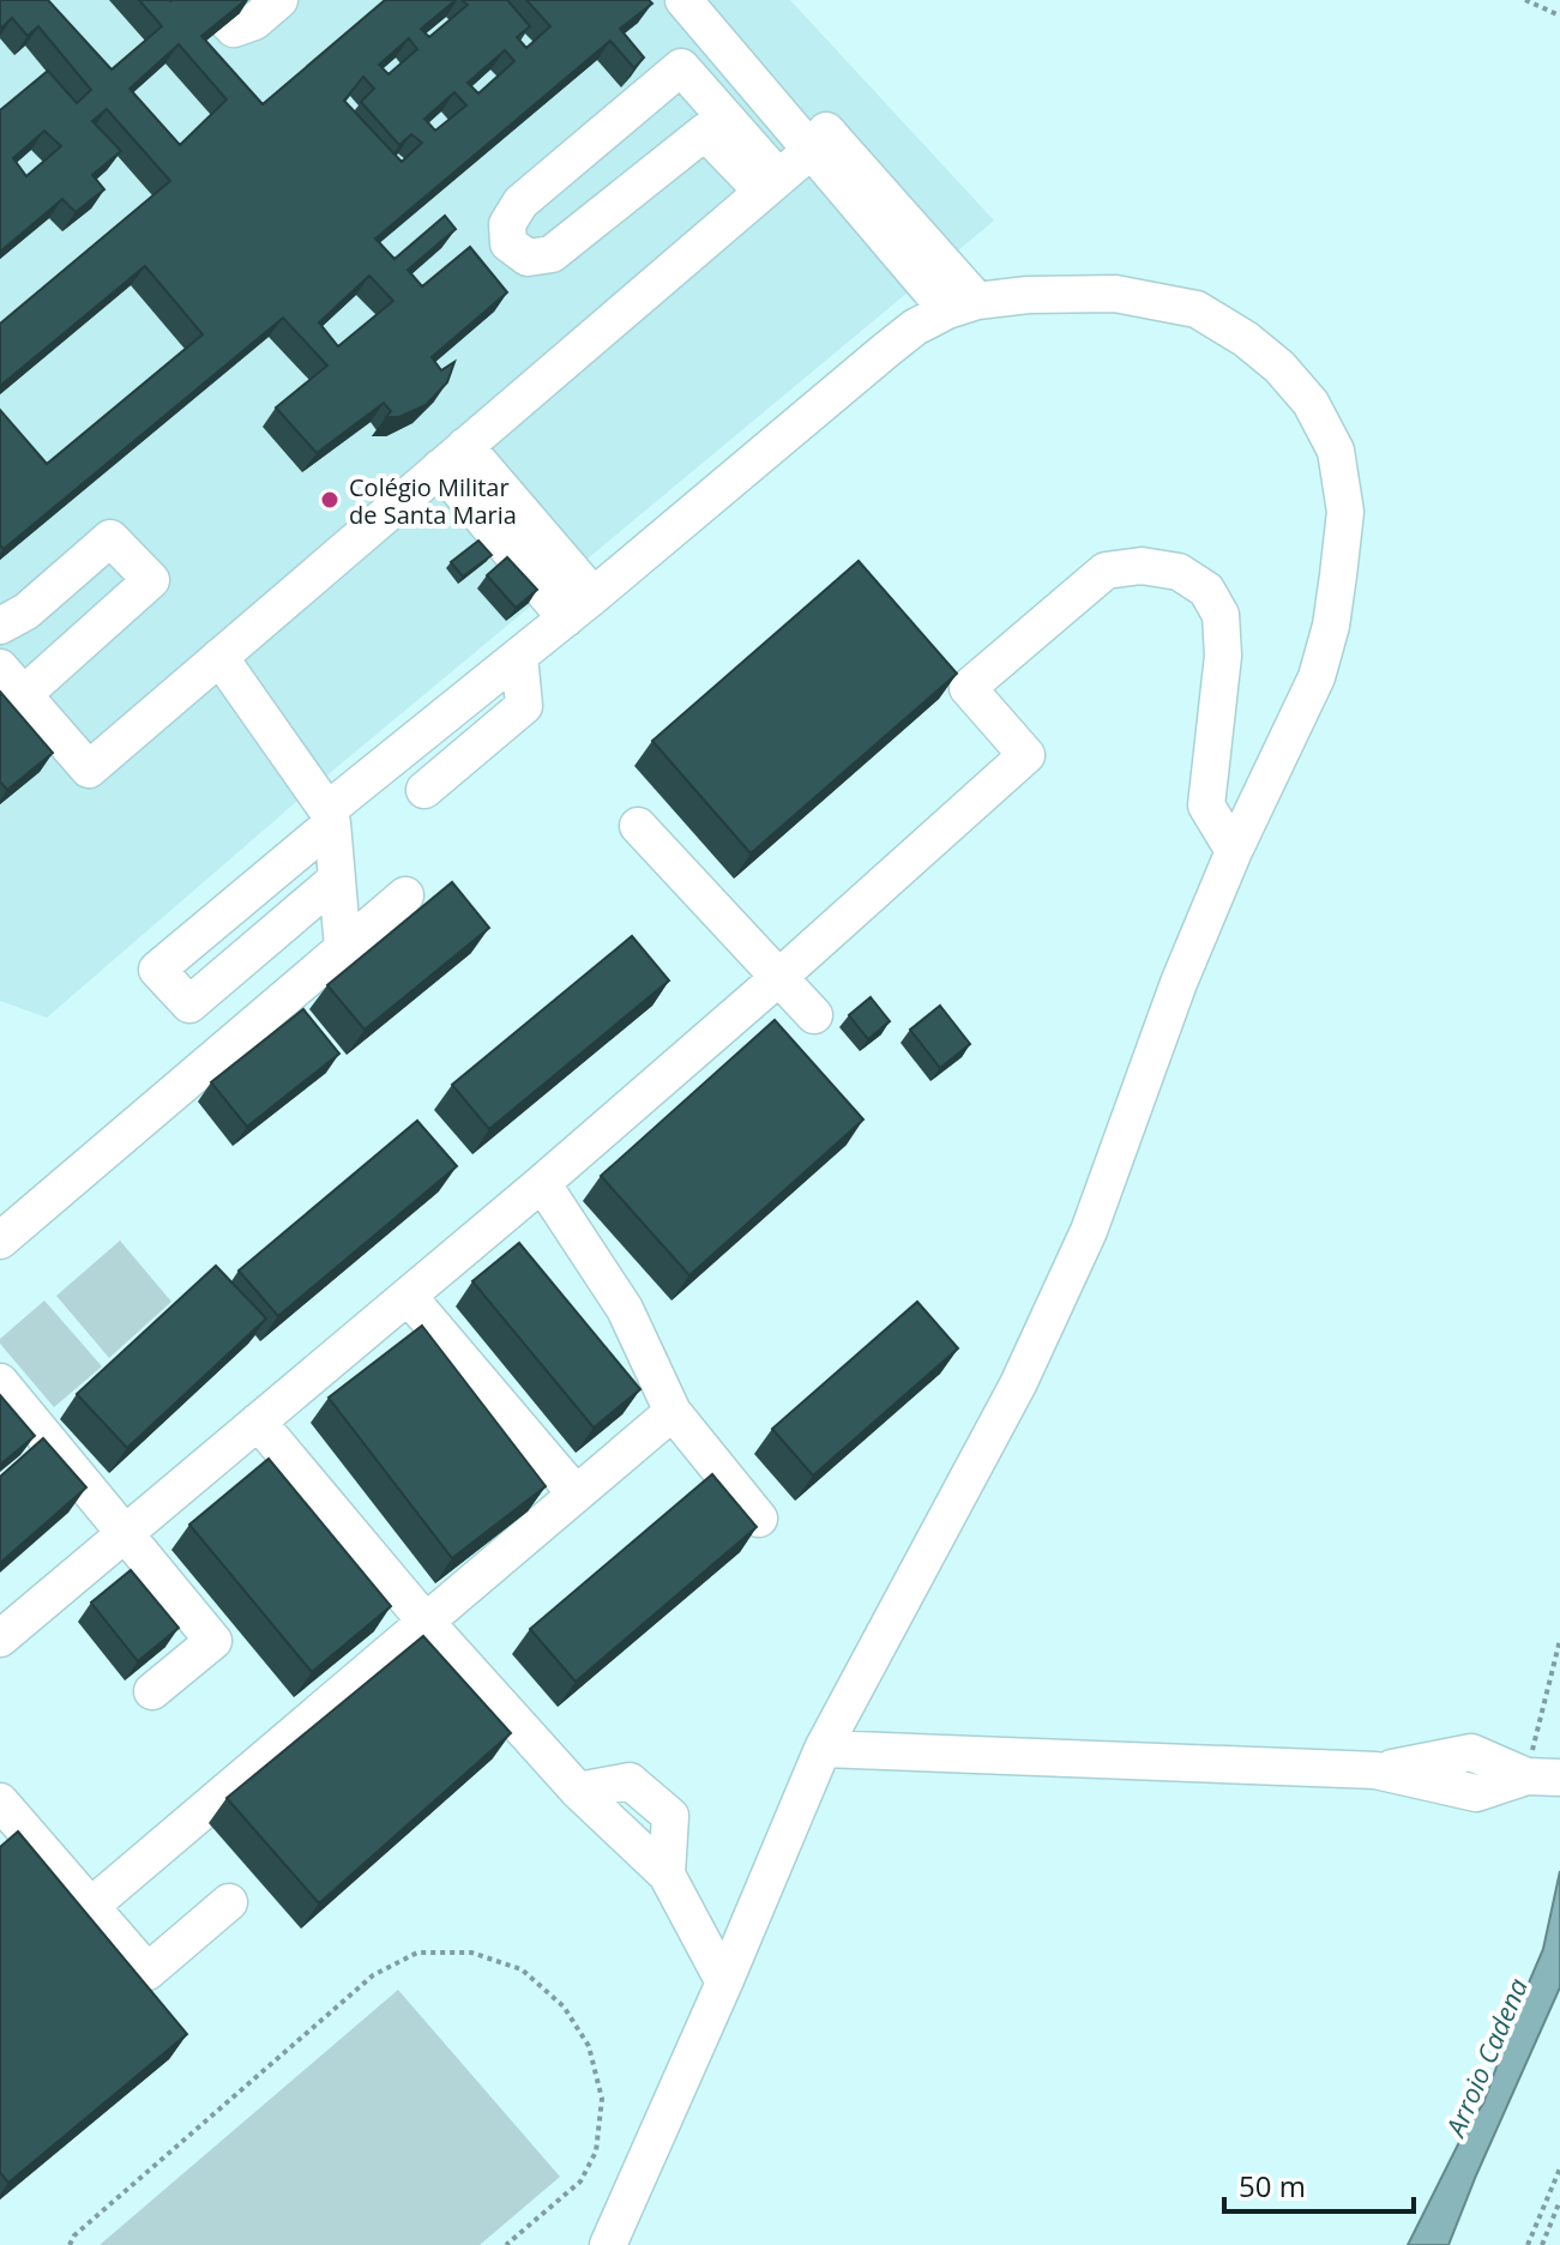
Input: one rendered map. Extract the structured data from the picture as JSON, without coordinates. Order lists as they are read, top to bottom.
{
  "water": ["Arroio Cadena"],
  "places": ["Colégio Militar de Santa Maria"],
  "scale_bar": "50 m"
}
